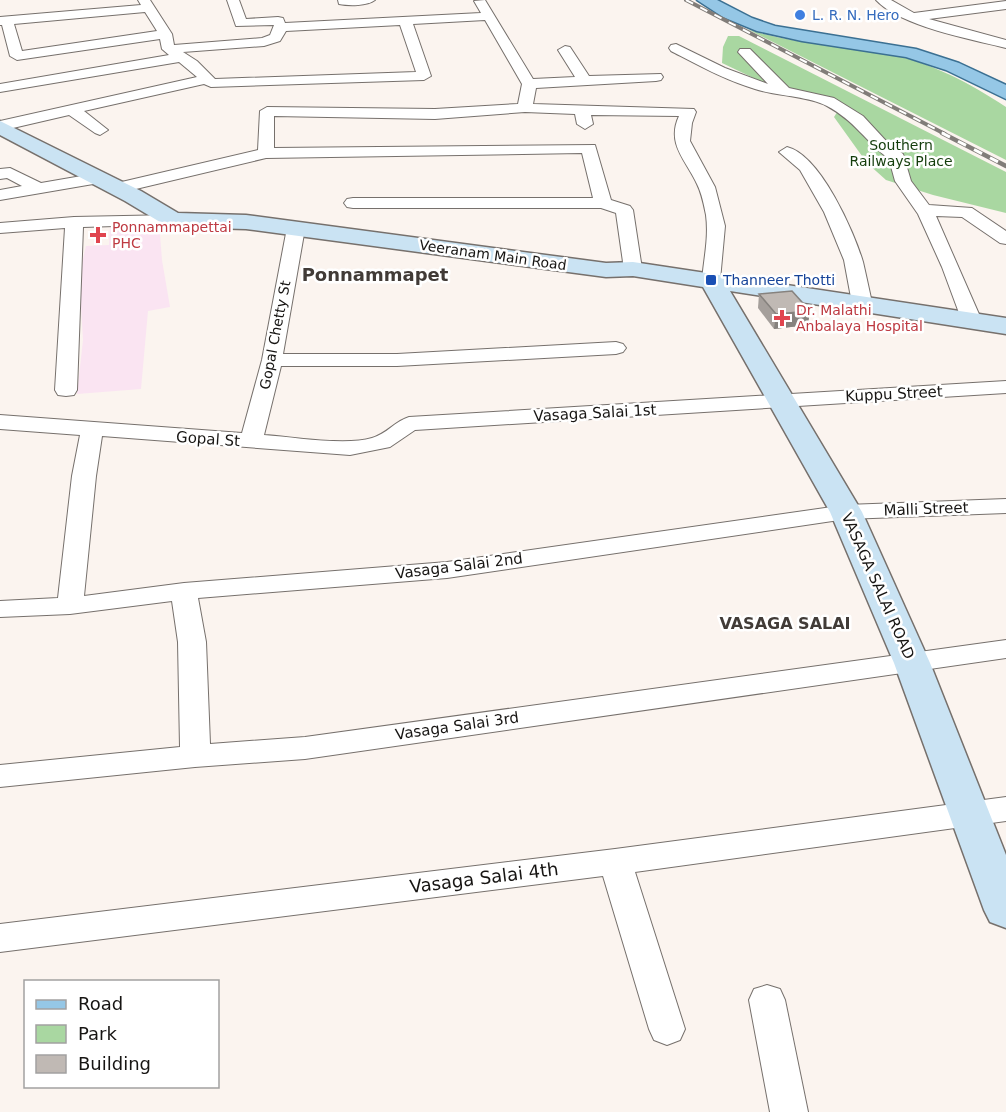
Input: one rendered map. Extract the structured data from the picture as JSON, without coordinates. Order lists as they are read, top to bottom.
{
  "streets": {
    "main road": ["Veeranam Main Road", "VASAGA SALAI ROAD"],
    "street": [
      "Gopal Chetty St",
      "Kuppu Street",
      "Vasaga Salai 1st",
      "Gopal St",
      "Malli Street",
      "Vasaga Salai 2nd",
      "Vasaga Salai 3rd",
      "Vasaga Salai 4th"
    ]
  },
  "crossings": [
    ["Veeranam Main Road", "Gopal Chetty St"],
    ["Veeranam Main Road", "VASAGA SALAI ROAD"],
    ["Gopal Chetty St", "Gopal St"],
    ["Kuppu Street", "Vasaga Salai 1st"],
    ["Kuppu Street", "VASAGA SALAI ROAD"],
    ["Vasaga Salai 1st", "Gopal St"],
    ["Vasaga Salai 1st", "VASAGA SALAI ROAD"],
    ["Malli Street", "Vasaga Salai 2nd"],
    ["Malli Street", "VASAGA SALAI ROAD"],
    ["Vasaga Salai 2nd", "VASAGA SALAI ROAD"],
    ["VASAGA SALAI ROAD", "Vasaga Salai 3rd"],
    ["VASAGA SALAI ROAD", "Vasaga Salai 4th"]
  ],
  "districts": ["Ponnammapet", "VASAGA SALAI"],
  "parks": ["Southern Railways Place"],
  "places": {
    "other": ["L. R. N. Hero"],
    "health": ["Ponnammapettai PHC", "Dr. Malathi Anbalaya Hospital"],
    "transit": ["Thanneer Thotti"]
  },
  "legend": ["Road", "Park", "Building"]
}
